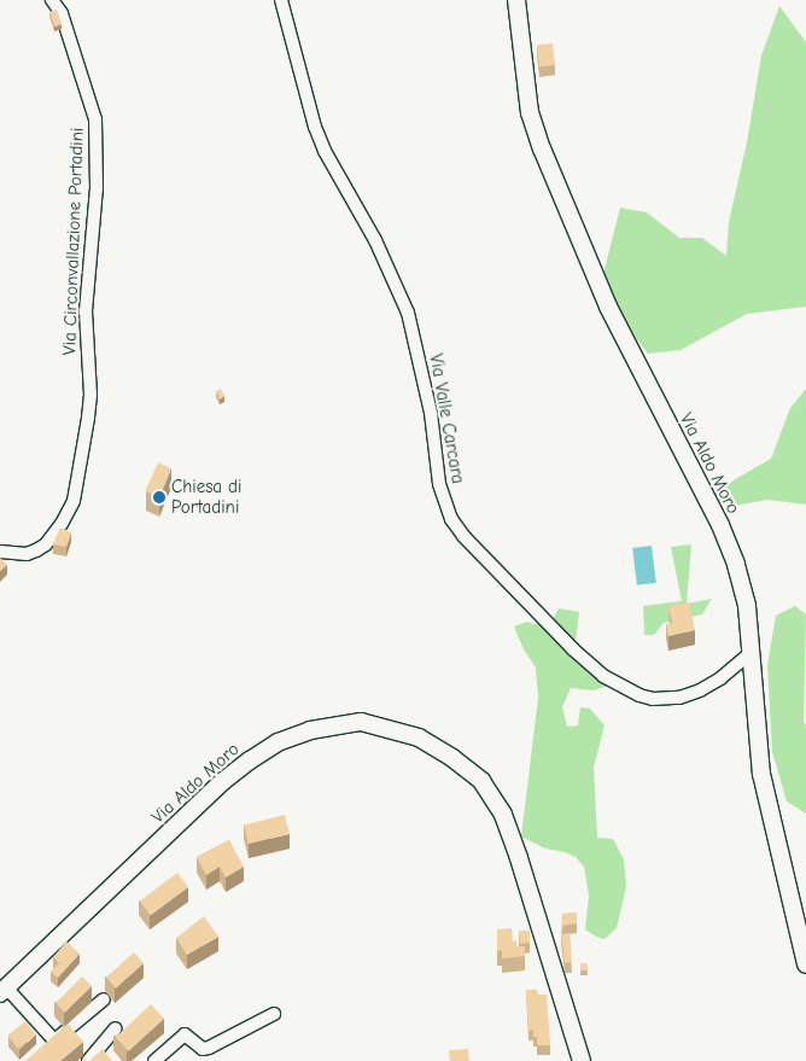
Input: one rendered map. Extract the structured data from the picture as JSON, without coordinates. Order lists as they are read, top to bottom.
{
  "streets": {
    "main road": ["Via Aldo Moro"],
    "street": ["Via Circonvallazione Portadini", "Via Valle Carcara"]
  },
  "crossings": [
    ["Via Valle Carcara", "Via Aldo Moro"]
  ],
  "places": ["Chiesa di Portadini"]
}
